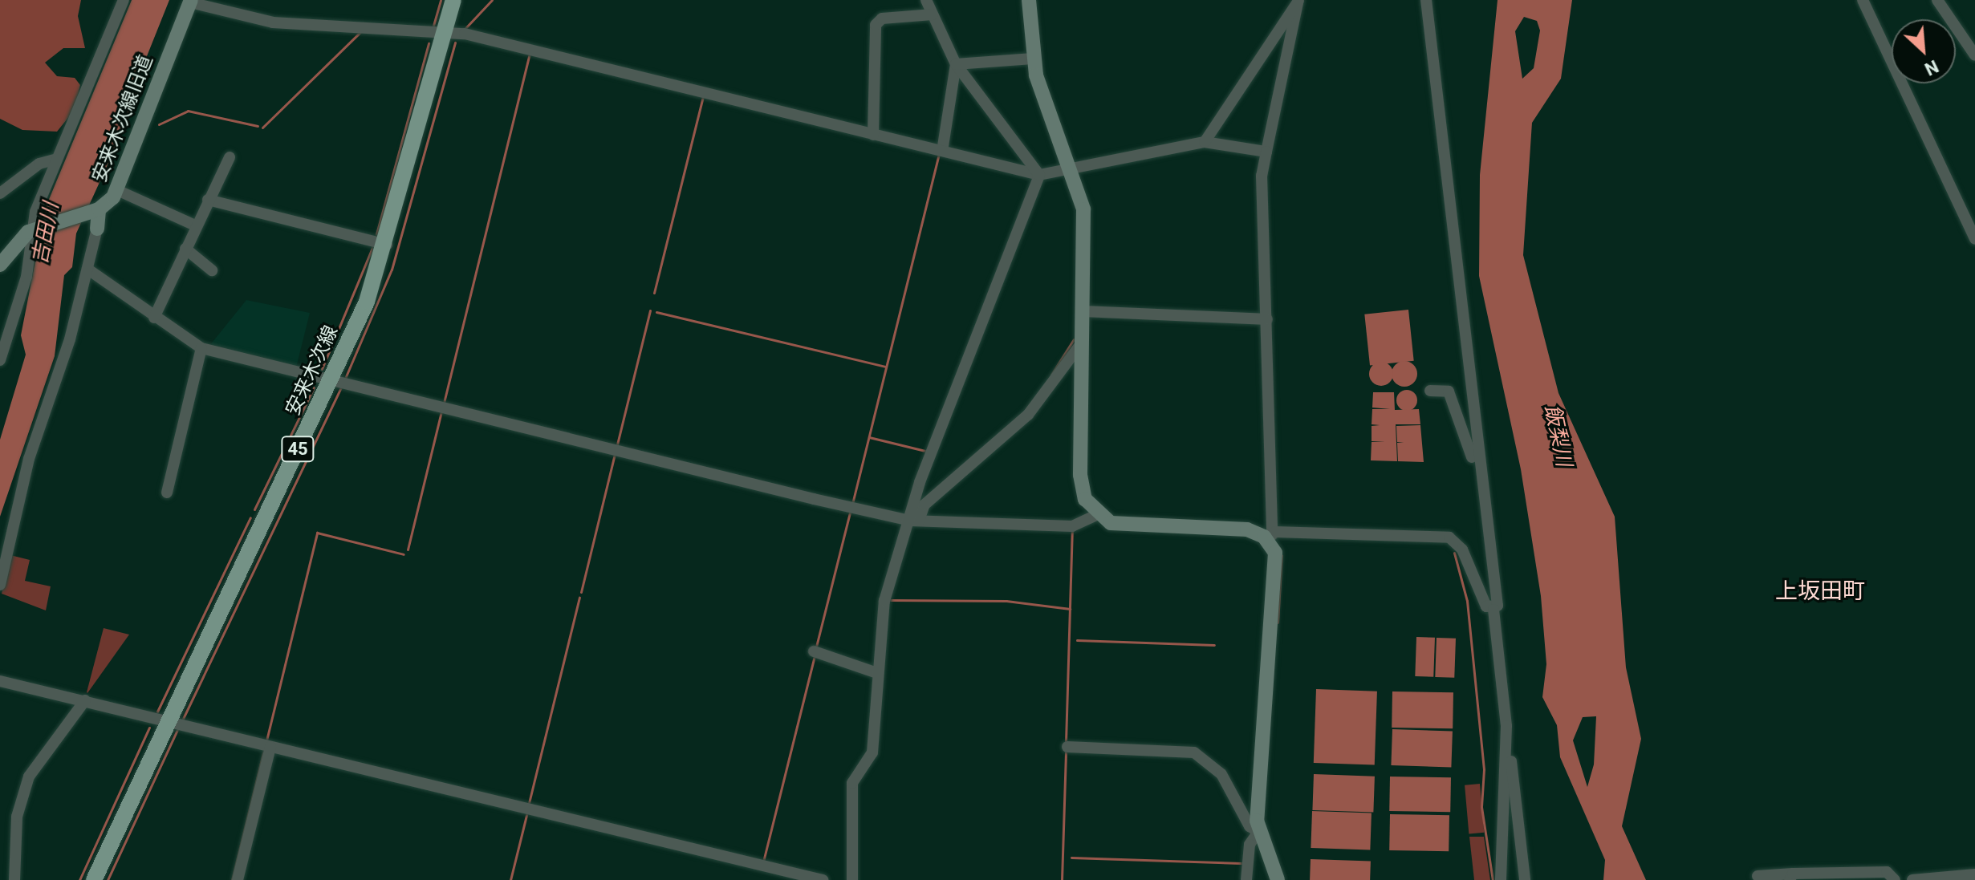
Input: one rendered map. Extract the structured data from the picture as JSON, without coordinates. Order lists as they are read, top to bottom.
{
  "streets": {
    "main road": ["安来木次線", "45"],
    "street": ["安来木次線旧道"]
  },
  "districts": ["上坂田町"],
  "water": ["吉田川", "飯梨川"],
  "north": "bottom right"
}
